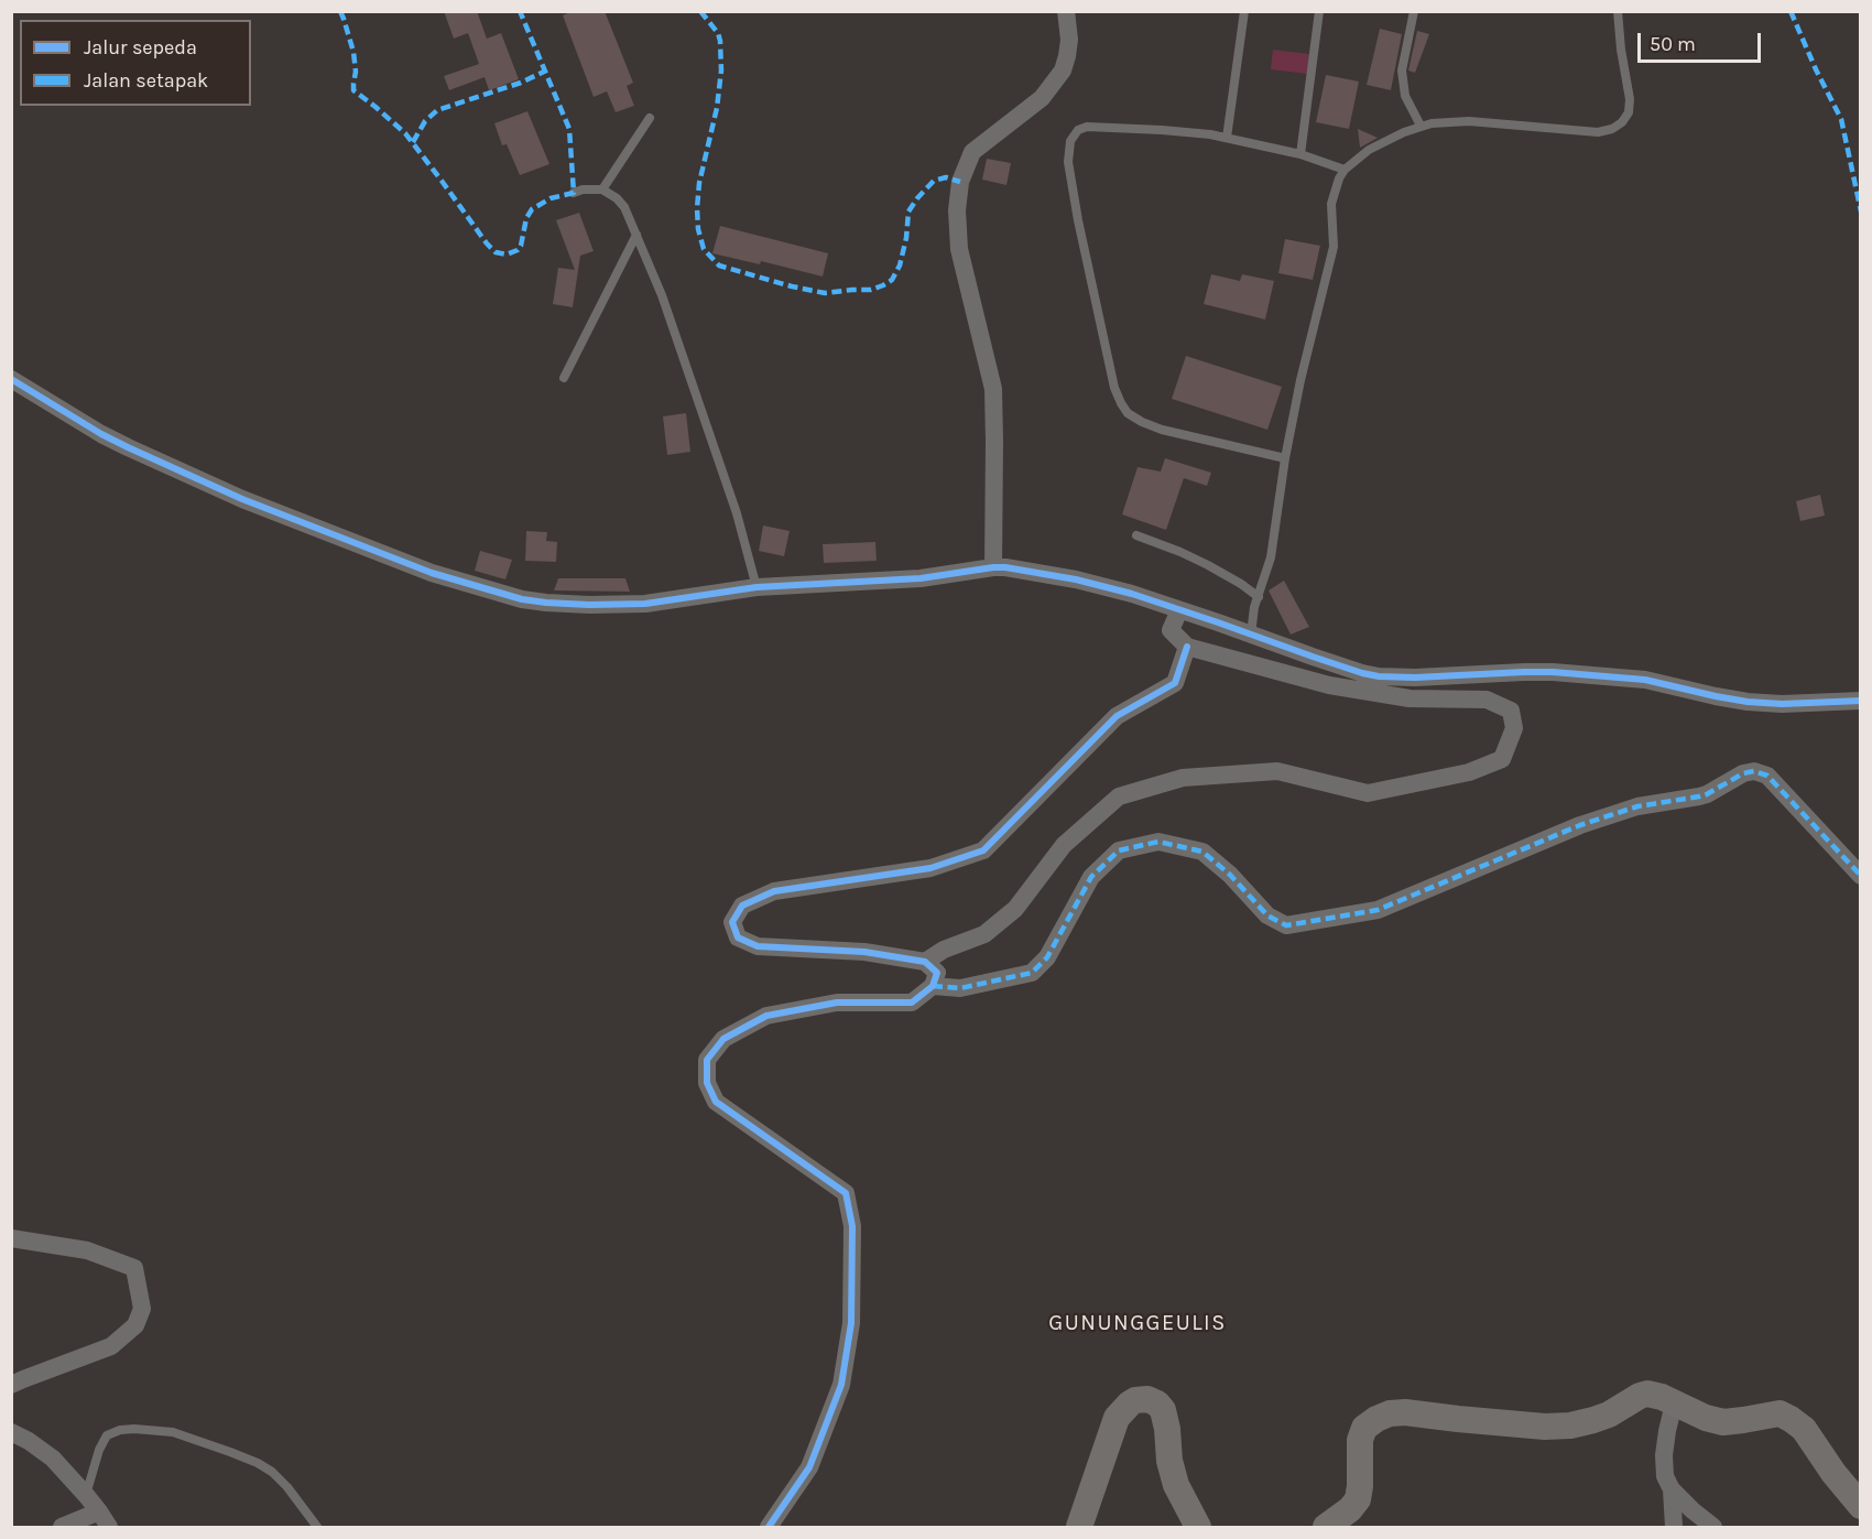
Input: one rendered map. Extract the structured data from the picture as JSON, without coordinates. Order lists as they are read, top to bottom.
{
  "districts": ["GUNUNGGEULIS"],
  "legend": ["Jalur sepeda", "Jalan setapak"],
  "scale_bar": "50 m"
}
